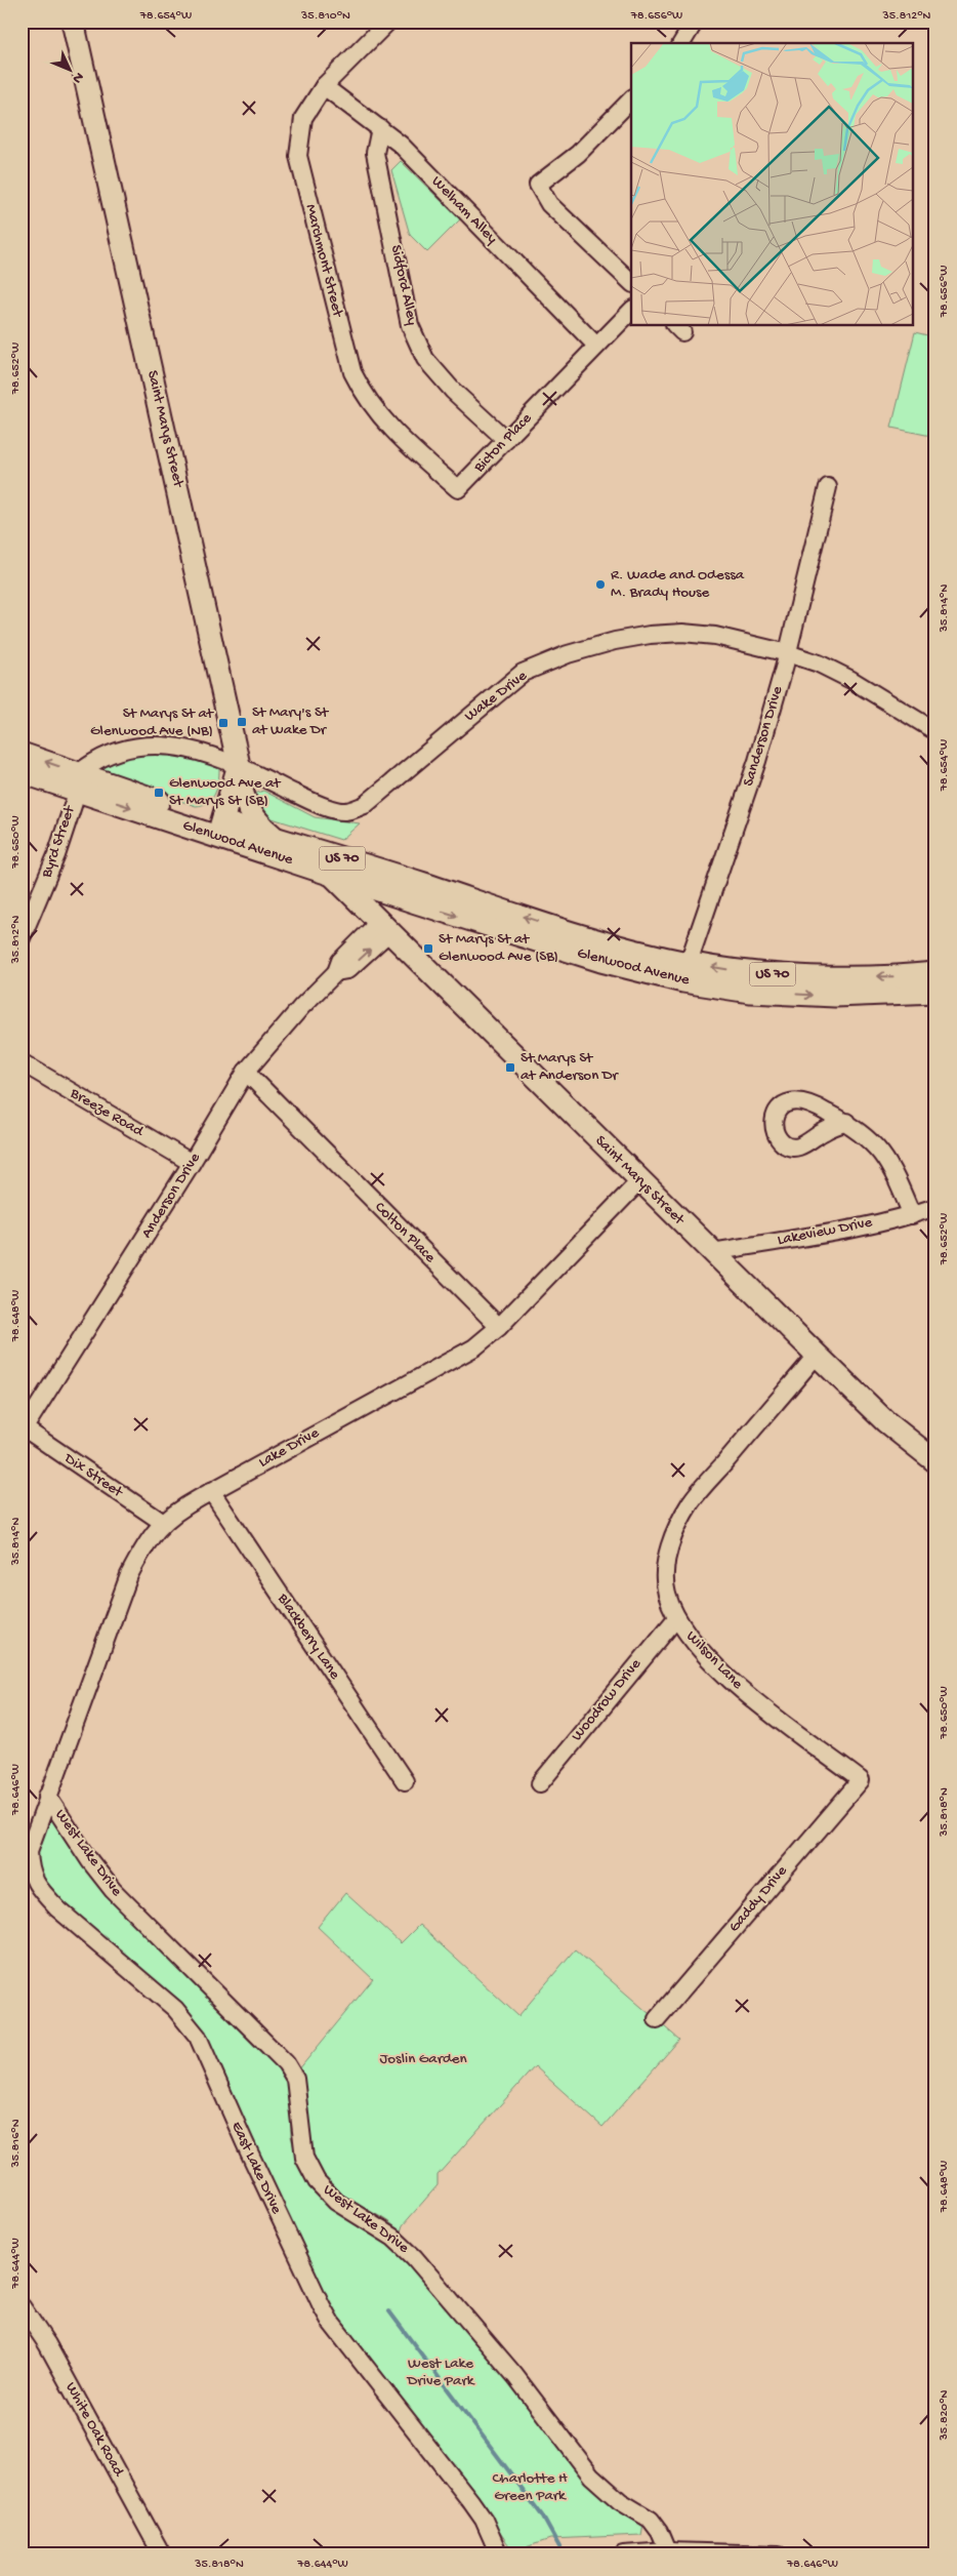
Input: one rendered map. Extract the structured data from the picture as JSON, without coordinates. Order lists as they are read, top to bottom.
{
  "streets": {
    "main road": ["Saint Marys Street", "Glenwood Avenue", "US 70"],
    "street": [
      "Welham Alley",
      "Marchmont Street",
      "Sidford Alley",
      "Bicton Place",
      "Wake Drive",
      "Sanderson Drive",
      "Byrd Street",
      "Breeze Road",
      "Anderson Drive",
      "Lakeview Drive",
      "Colton Place",
      "Lake Drive",
      "Dix Street",
      "Blackberry Lane",
      "Wilson Lane",
      "Woodrow Drive",
      "West Lake Drive",
      "Gaddy Drive",
      "East Lake Drive",
      "White Oak Road"
    ]
  },
  "crossings": [
    ["Welham Alley", "Marchmont Street"],
    ["Welham Alley", "Sidford Alley"],
    ["Welham Alley", "Bicton Place"],
    ["Marchmont Street", "Bicton Place"],
    ["Sidford Alley", "Bicton Place"],
    ["Saint Marys Street", "Wake Drive"],
    ["Saint Marys Street", "Glenwood Avenue"],
    ["Saint Marys Street", "Anderson Drive"],
    ["Saint Marys Street", "Lakeview Drive"],
    ["Saint Marys Street", "Lake Drive"],
    ["Saint Marys Street", "Wilson Lane"],
    ["Wake Drive", "Sanderson Drive"],
    ["Wake Drive", "Byrd Street"],
    ["Wake Drive", "Glenwood Avenue"],
    ["Sanderson Drive", "Glenwood Avenue"],
    ["Byrd Street", "Glenwood Avenue"],
    ["Breeze Road", "Anderson Drive"],
    ["Anderson Drive", "Colton Place"],
    ["Anderson Drive", "Dix Street"],
    ["Colton Place", "Lake Drive"],
    ["Lake Drive", "Dix Street"],
    ["Lake Drive", "Blackberry Lane"],
    ["Lake Drive", "West Lake Drive"],
    ["Lake Drive", "East Lake Drive"],
    ["Wilson Lane", "Woodrow Drive"],
    ["Wilson Lane", "Gaddy Drive"],
    ["West Lake Drive", "East Lake Drive"]
  ],
  "parks": ["Joslin Garden", "West Lake Drive Park", "Charlotte H Green Park"],
  "places": {
    "other": ["R. Wade and Odessa M. Brady House"],
    "transit": [
      "St Mary's St at Wake Dr",
      "St Marys St at Glenwood Ave (NB)",
      "Glenwood Ave at St Marys St (SB)",
      "St Marys St at Glenwood Ave (SB)",
      "St Marys St at Anderson Dr"
    ]
  },
  "north": "bottom right",
  "coordinates": [
    "78.654°W",
    "35.810°N",
    "78.656°W",
    "35.812°N",
    "78.652°W",
    "35.814°N",
    "78.650°W",
    "78.648°W",
    "78.646°W",
    "35.818°N",
    "35.816°N",
    "78.644°W",
    "35.820°N"
  ]
}
